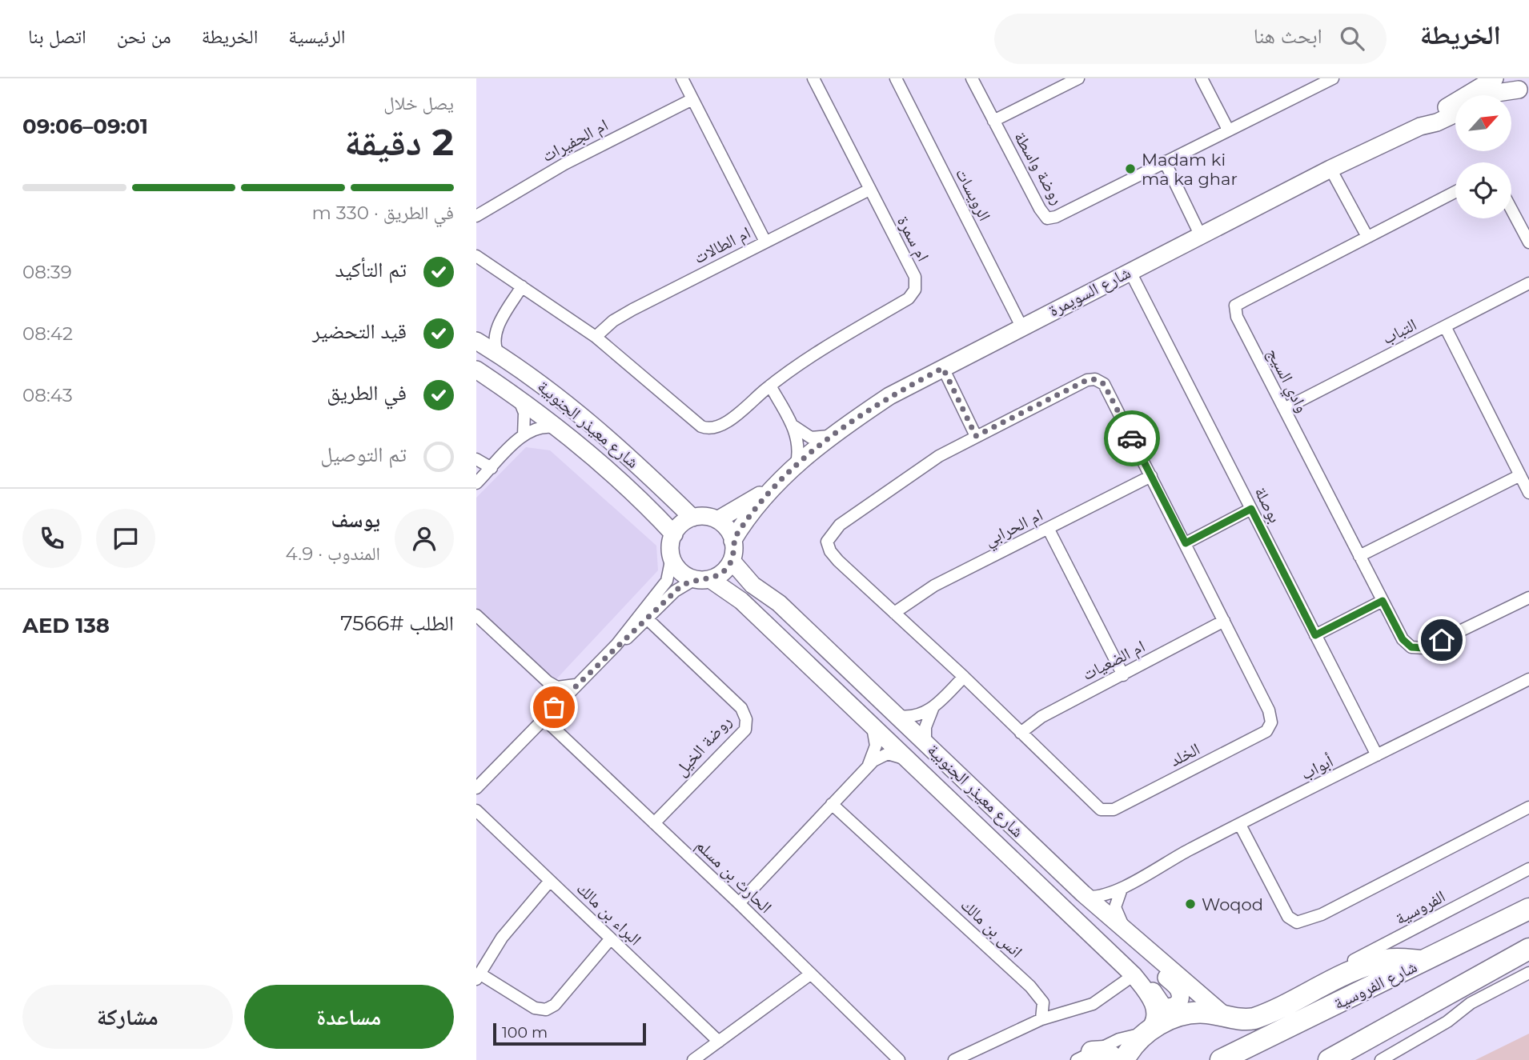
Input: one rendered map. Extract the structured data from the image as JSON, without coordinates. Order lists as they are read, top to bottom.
{
  "streets": {
    "highway": ["شارع الفروسية"],
    "street": [
      "ام الجفيرات",
      "روضة واسطة",
      "الرويسات",
      "ام سمرة",
      "ام الطالات",
      "شارع السويمرة",
      "التباب",
      "وادي السيج",
      "شارع معيذر الجنوبية",
      "بوصلة",
      "ام الحرابي",
      "ام الضعيات",
      "روضة الخيل",
      "الخلد",
      "أبواب",
      "الحارث بن مسلم",
      "الفروسية",
      "البراء بن مالك",
      "انس بن مالك"
    ]
  },
  "crossings": [
    ["الرويسات", "شارع السويمرة"],
    ["ام سمرة", "ام الطالات"],
    ["شارع السويمرة", "شارع معيذر الجنوبية"],
    ["شارع السويمرة", "بوصلة"],
    ["التباب", "وادي السيج"],
    ["شارع معيذر الجنوبية", "أبواب"],
    ["بوصلة", "أبواب"],
    ["ام الحرابي", "الخلد"],
    ["ام الضعيات", "الخلد"],
    ["روضة الخيل", "الحارث بن مسلم"]
  ],
  "places": ["Madam ki ma ka ghar", "Woqod"],
  "scale_bar": "100 m",
  "north": "top right",
  "page": {
    "header": "الخريطة",
    "search": "ابحث هنا",
    "nav": [
      "الرئيسية",
      "الخريطة",
      "من نحن",
      "اتصل بنا"
    ],
    "heading": ["2 دقيقة", "يصل خلال", "09:01–09:06"],
    "panel": [
      "يوسف",
      "المندوب · 4.9",
      "الطلب #7566",
      "AED 138"
    ],
    "bar": "في الطريق · 330 m",
    "list": [
      ["تم التأكيد", "08:39"],
      ["قيد التحضير", "08:42"],
      ["في الطريق", "08:43"],
      "تم التوصيل"
    ],
    "buttons": ["مساعدة", "مشاركة"],
    "scale": "100 m"
  }
}
